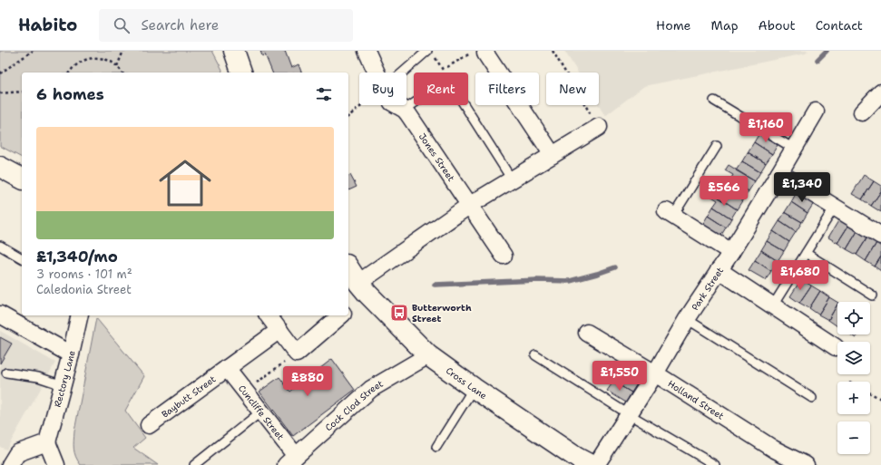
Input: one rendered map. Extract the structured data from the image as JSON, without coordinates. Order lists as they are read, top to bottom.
{
  "streets": {
    "main road": ["Cross Lane"],
    "street": [
      "Jones Street",
      "Park Street",
      "Rectory Lane",
      "Baybutt Street",
      "Holland Street",
      "Cock Clod Street",
      "Cuncliffe Street"
    ]
  },
  "crossings": [
    ["Park Street", "Holland Street"],
    ["Cross Lane", "Cock Clod Street"],
    ["Baybutt Street", "Cuncliffe Street"],
    ["Cock Clod Street", "Cuncliffe Street"]
  ],
  "places": {
    "bus stop": ["Butterworth Street"]
  },
  "page": {
    "header": "Habito",
    "search": "Search here",
    "nav": [
      "Home",
      "Map",
      "About",
      "Contact"
    ],
    "chip": [
      "Buy",
      "Rent",
      "Filters",
      "New"
    ],
    "heading": "6 homes",
    "price": [
      "£1,160",
      "£1,340",
      "£566",
      "£1,680",
      "£1,550",
      "£880"
    ],
    "list": [
      {
        "name": "£1,340/mo",
        "note": "3 rooms · 101 m² · Caledonia Street"
      }
    ],
    "map_buttons": ["+", "−"]
  }
}
